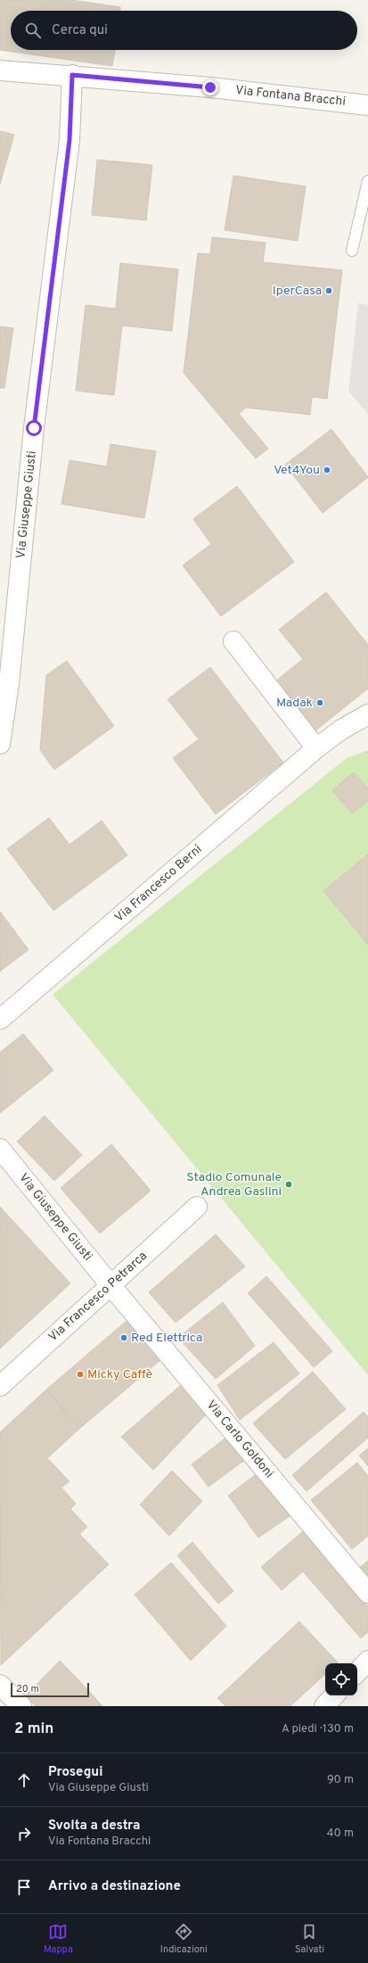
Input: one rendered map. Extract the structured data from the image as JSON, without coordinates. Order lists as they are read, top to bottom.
{
  "streets": {
    "street": [
      "Via Fontana Bracchi",
      "Via Giuseppe Giusti",
      "Via Francesco Berni",
      "Via Francesco Petrarca",
      "Via Carlo Goldoni"
    ]
  },
  "crossings": [
    ["Via Fontana Bracchi", "Via Giuseppe Giusti"],
    ["Via Giuseppe Giusti", "Via Francesco Petrarca"],
    ["Via Giuseppe Giusti", "Via Carlo Goldoni"],
    ["Via Francesco Petrarca", "Via Carlo Goldoni"]
  ],
  "places": [
    "IperCasa",
    "Vet4You",
    "Madak",
    "Stadio Comunale Andrea Gaslini",
    "Red Elettrica",
    "Micky Caffè"
  ],
  "scale_bar": "20 m",
  "page": {
    "search": "Cerca qui",
    "scale": "20 m",
    "heading": ["2 min", "A piedi · 130 m"],
    "list": [
      ["Prosegui", "Via Giuseppe Giusti", "90 m"],
      ["Svolta a destra", "Via Fontana Bracchi", "40 m"],
      "Arrivo a destinazione"
    ],
    "nav": ["Mappa", "Indicazioni", "Salvati"]
  }
}
